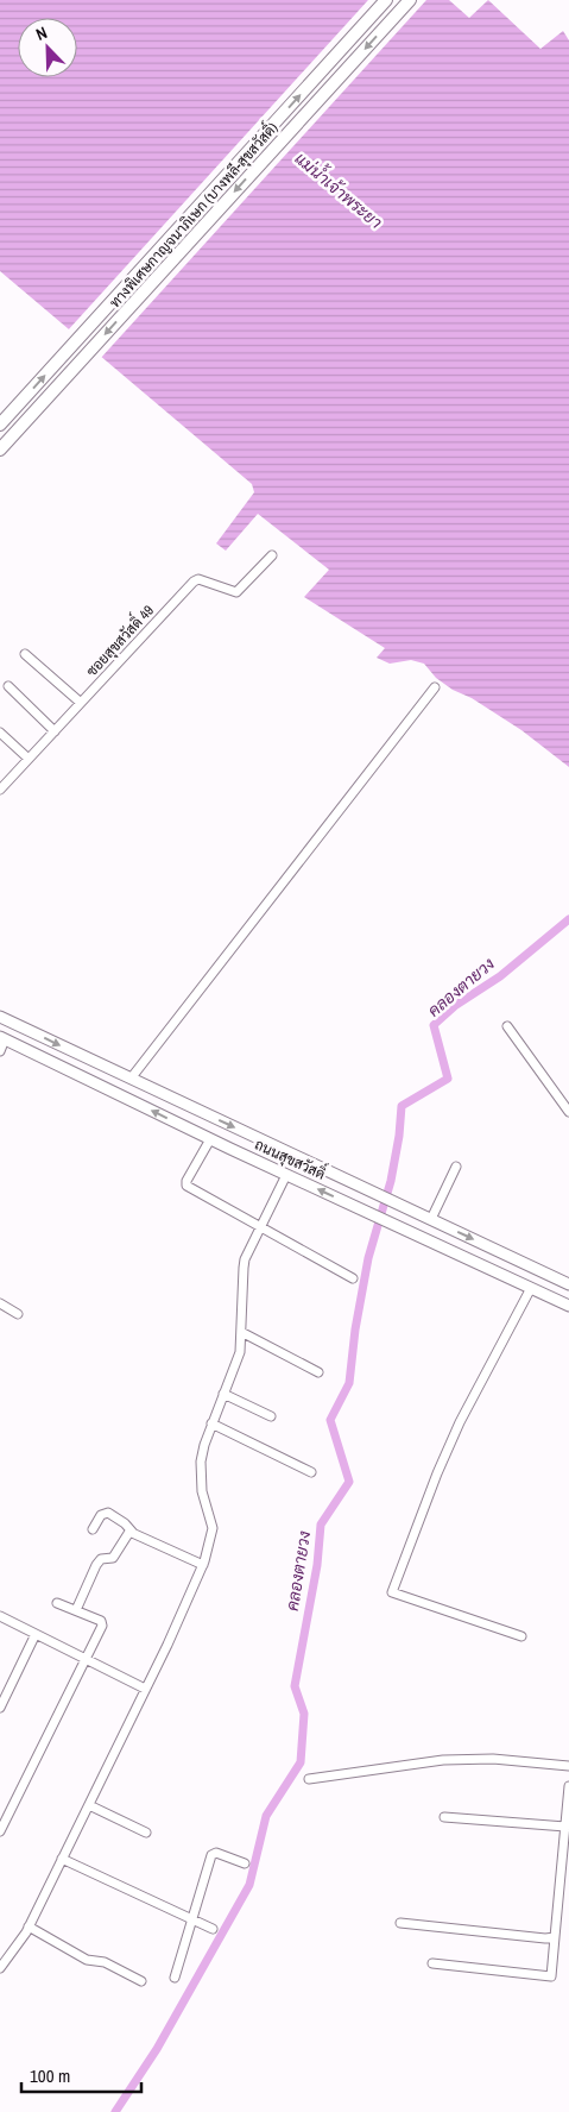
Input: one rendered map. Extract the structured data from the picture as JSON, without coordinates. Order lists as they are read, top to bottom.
{
  "streets": {
    "highway": ["ทางพิเศษกาญจนาภิเษก (บางพลี-สุขสวัสดิ์)"],
    "main road": ["ถนนสุขสวัสดิ์"],
    "street": ["ซอยสุขสวัสดิ์ 49"]
  },
  "water": ["แม่น้ำเจ้าพระยา", "คลองตายวง"],
  "scale_bar": "100 m",
  "north": "top left"
}
